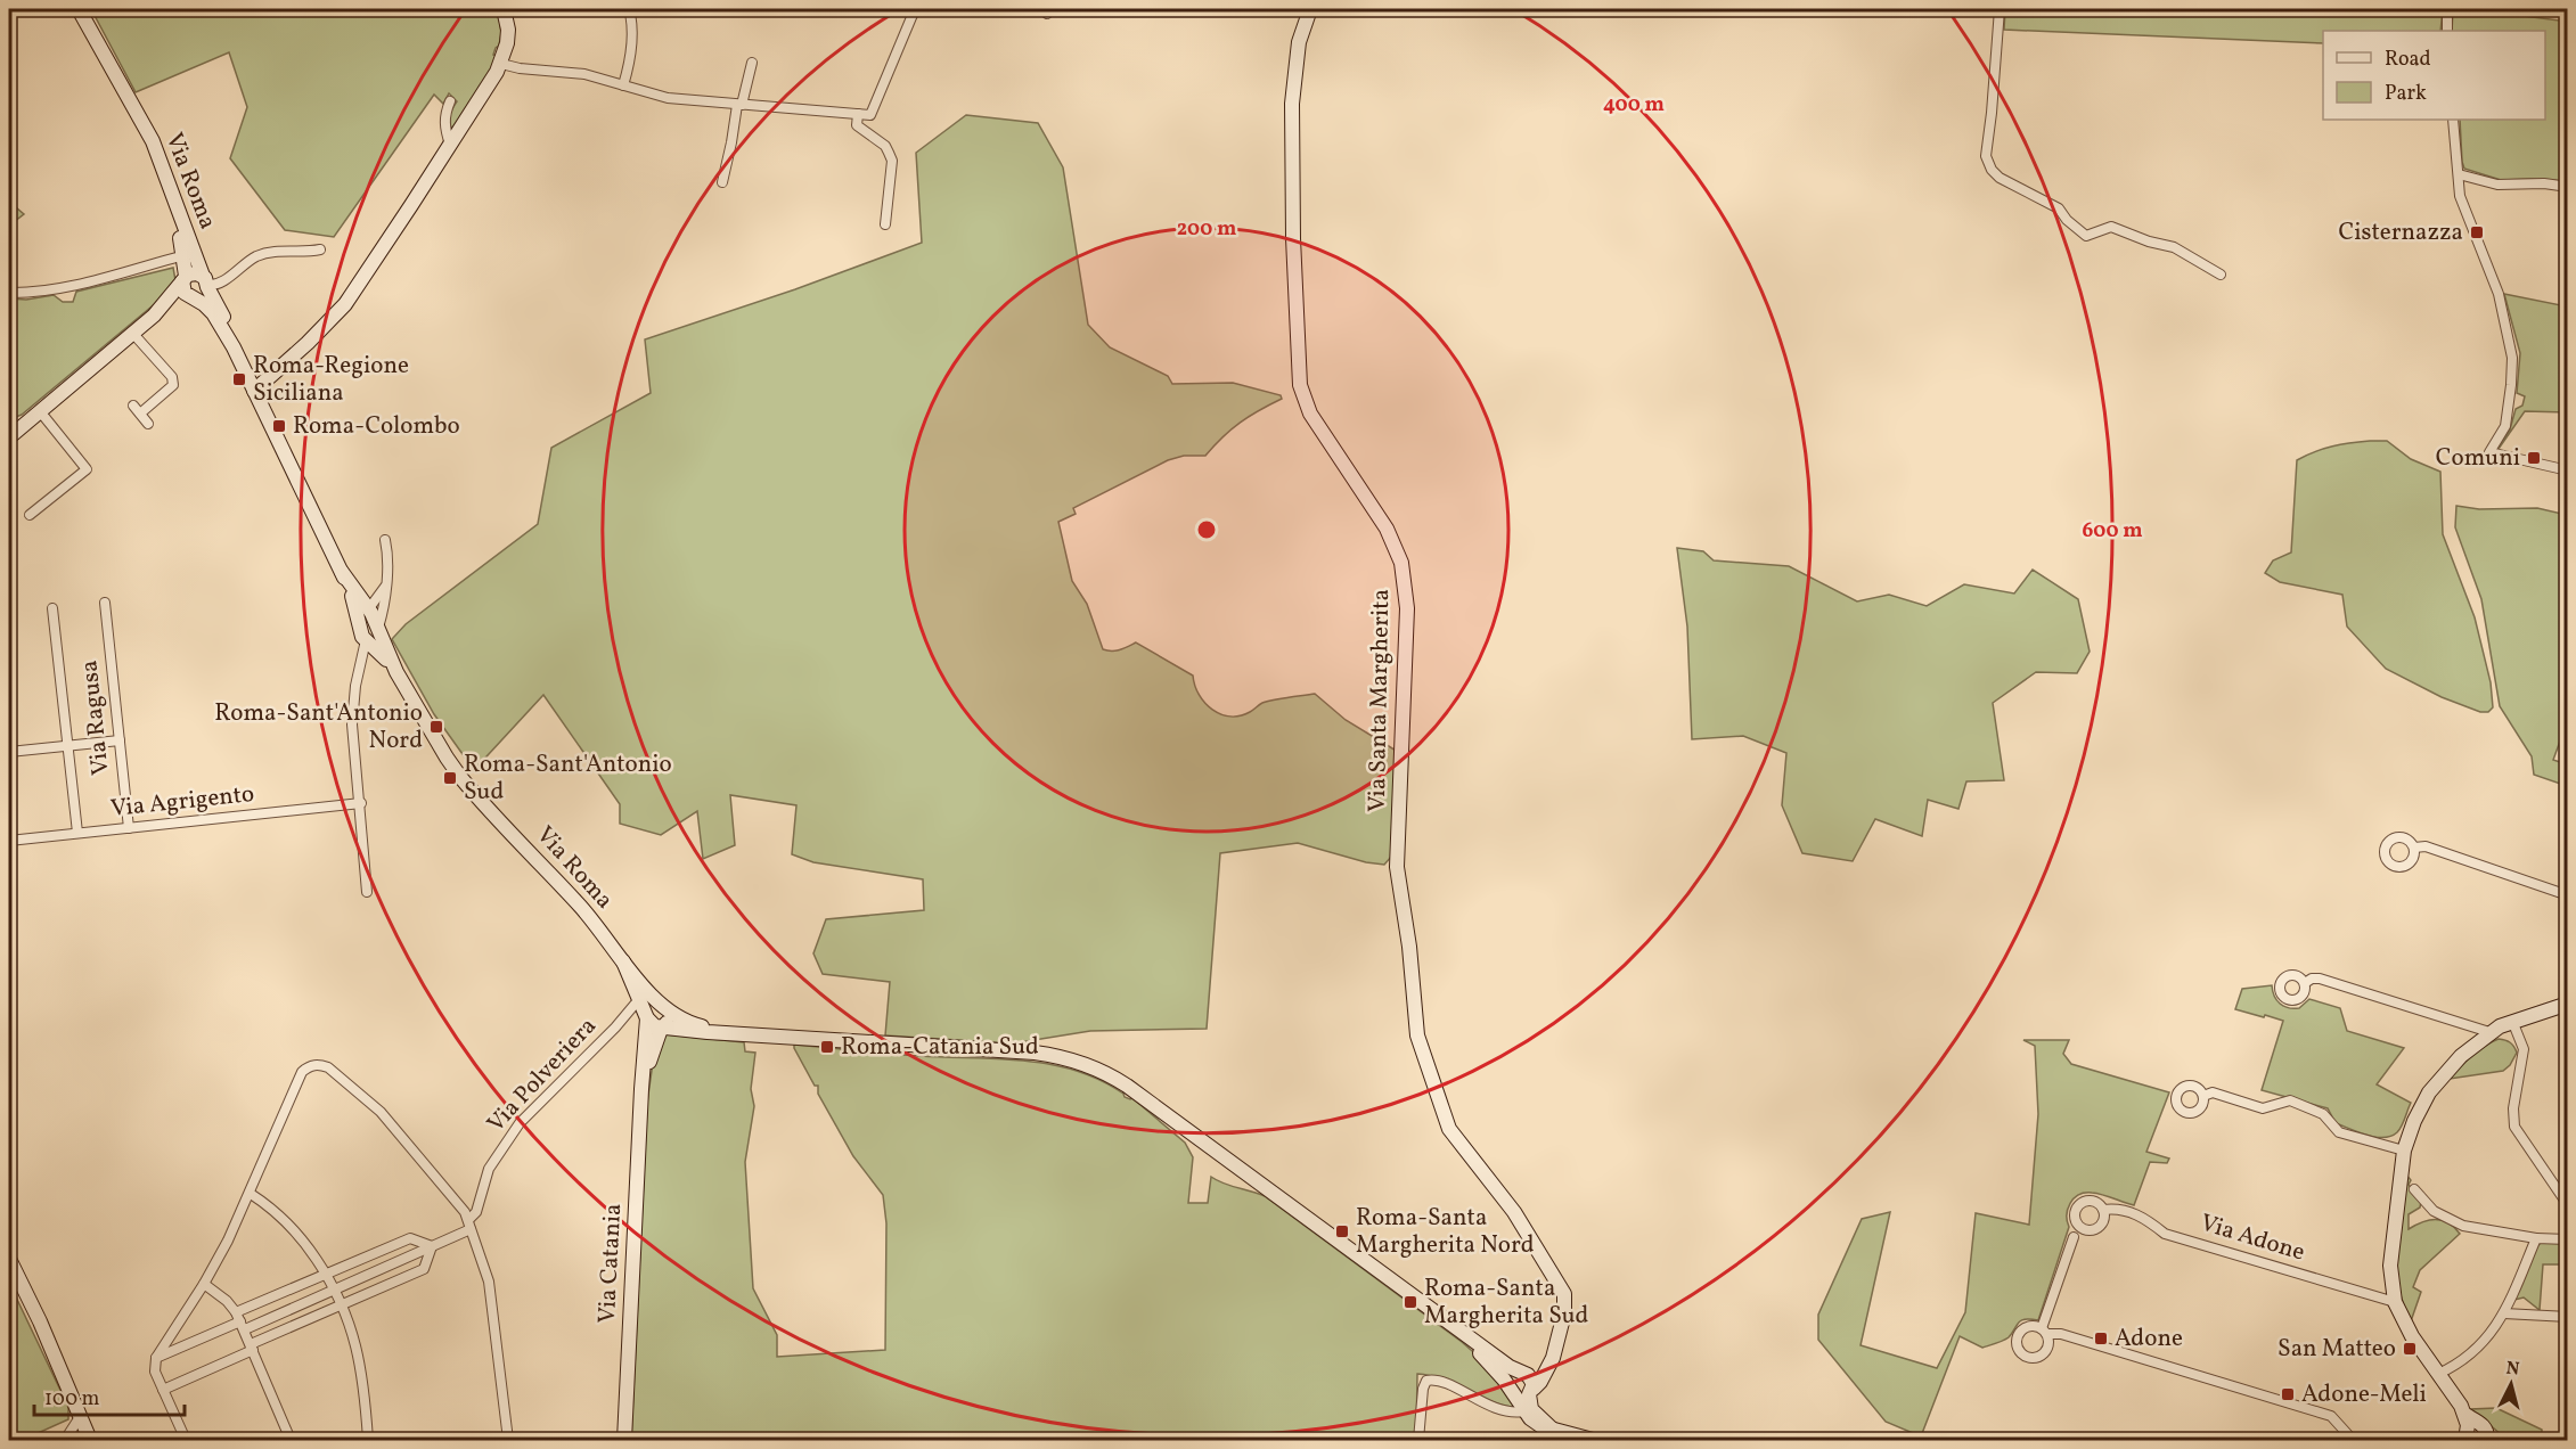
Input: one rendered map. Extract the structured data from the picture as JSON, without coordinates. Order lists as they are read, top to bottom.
{
  "streets": {
    "street": [
      "Via Roma",
      "Via Santa Margherita",
      "Via Ragusa",
      "Via Agrigento",
      "Via Polveriera",
      "Via Adone",
      "Via Catania"
    ]
  },
  "crossings": [
    ["Via Ragusa", "Via Agrigento"]
  ],
  "places": {
    "transit": [
      "Cisternazza",
      "Roma-Regione Siciliana",
      "Roma-Colombo",
      "Comuni",
      "Roma-Sant'Antonio Nord",
      "Roma-Sant'Antonio Sud",
      "Roma-Catania Sud",
      "Roma-Santa Margherita Nord",
      "Roma-Santa Margherita Sud",
      "Adone",
      "San Matteo",
      "Adone-Meli"
    ]
  },
  "legend": ["Road", "Park"],
  "scale_bar": "100 m",
  "north": "top",
  "rings": ["400 m", "200 m", "600 m"]
}
